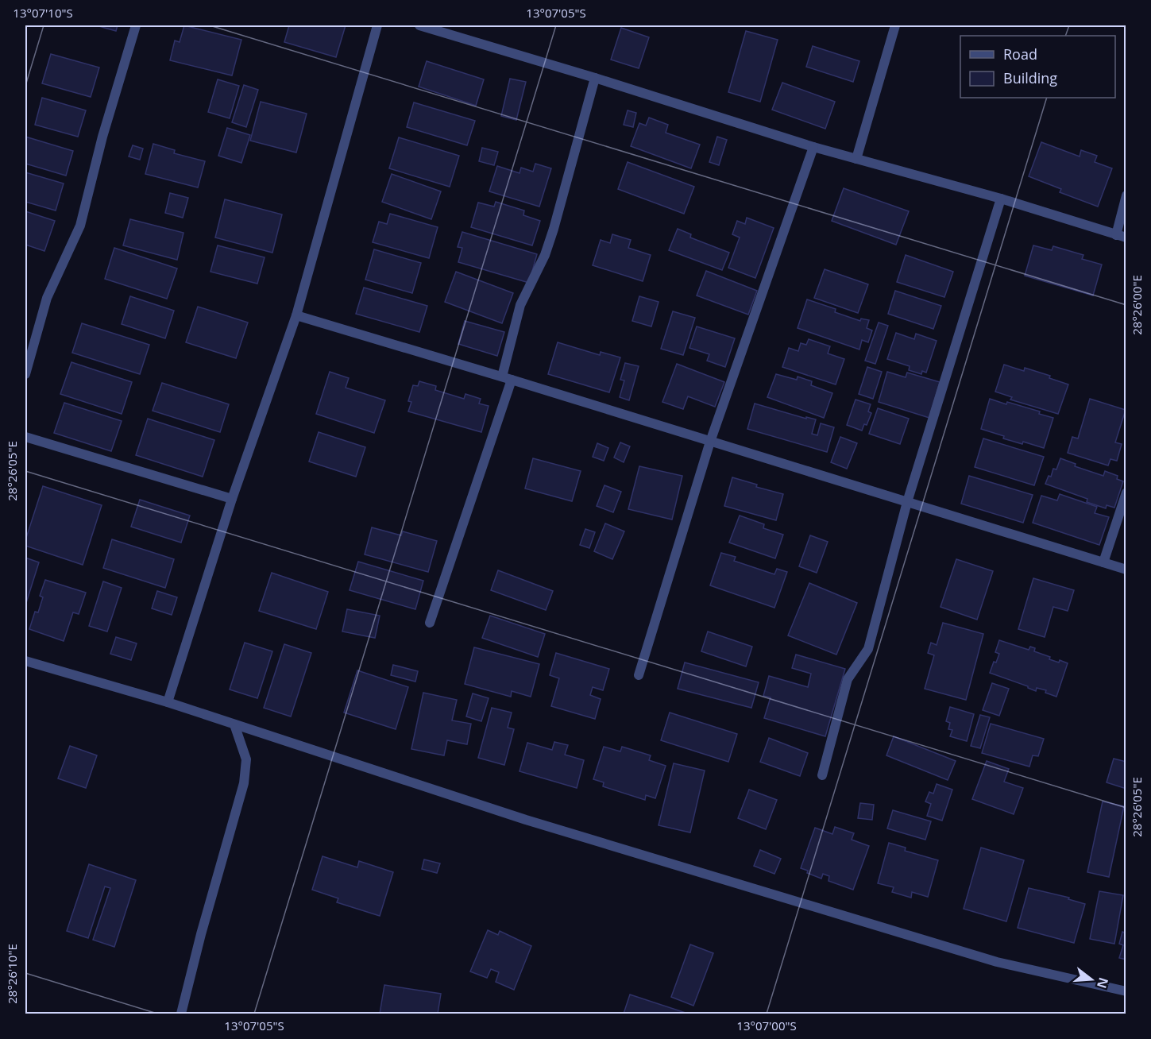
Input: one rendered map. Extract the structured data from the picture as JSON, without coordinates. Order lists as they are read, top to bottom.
{
  "legend": ["Road", "Building"],
  "north": "right",
  "coordinates": [
    "13°07'10\"S",
    "13°07'05\"S",
    "28°26'00\"E",
    "28°26'05\"E",
    "28°26'10\"E",
    "13°07'00\"S"
  ]
}
